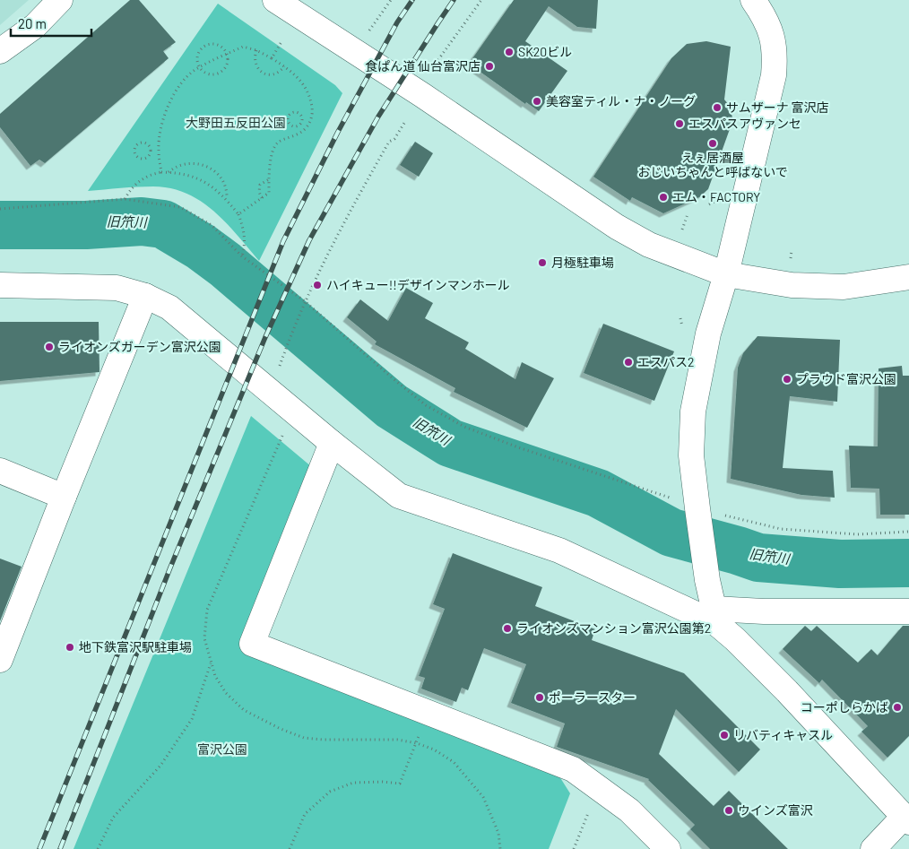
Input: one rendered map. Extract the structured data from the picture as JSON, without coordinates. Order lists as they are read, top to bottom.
{
  "water": ["旧笊川"],
  "parks": ["大野田五反田公園", "富沢公園"],
  "places": [
    "SK20ビル",
    "食ぱん道 仙台富沢店",
    "美容室ティル・ナ・ノーグ",
    "サムザーナ 富沢店",
    "エスパスアヴァンセ",
    "えぇ居酒屋 おじいちゃんと呼ばないで",
    "エム・FACTORY",
    "月極駐車場",
    "ハイキュー!!デザインマンホール",
    "ライオンズガーデン富沢公園",
    "エスパス2",
    "プラウド富沢公園",
    "ライオンズマンション富沢公園第2",
    "地下鉄富沢駅駐車場",
    "ポーラースター",
    "コーポしらかば",
    "リバティキャスル",
    "ウインズ富沢"
  ],
  "scale_bar": "20 m"
}
